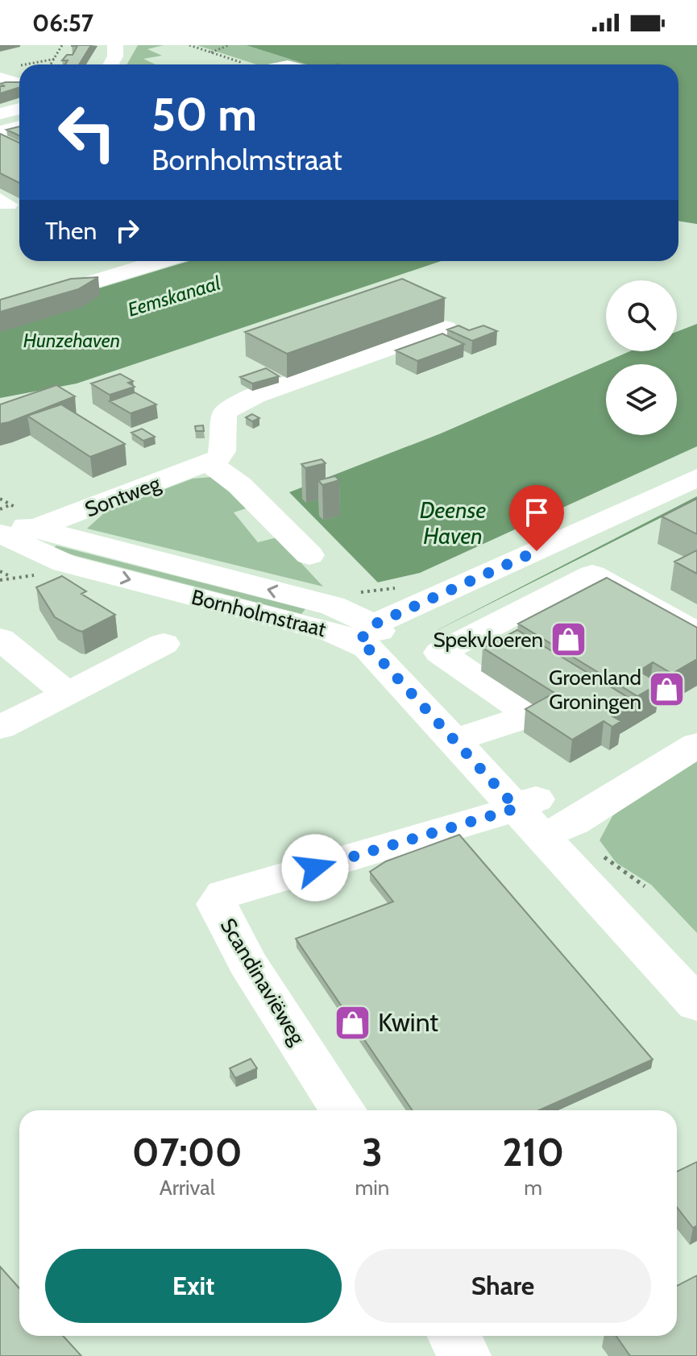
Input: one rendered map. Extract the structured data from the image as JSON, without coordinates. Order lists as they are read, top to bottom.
{
  "streets": {
    "street": ["Sontweg", "Bornholmstraat", "Scandinaviëweg"]
  },
  "crossings": [
    ["Sontweg", "Bornholmstraat"],
    ["Bornholmstraat", "Scandinaviëweg"]
  ],
  "water": ["Eemskanaal", "Hunzehaven", "Deense Haven"],
  "places": {
    "shop": ["Spekvloeren", "Groenland Groningen", "Kwint"]
  },
  "page": {
    "status": "06:57",
    "turn": ["50 m", "Bornholmstraat"],
    "then": "Then",
    "eta": [
      "07:00",
      "Arrival",
      "3",
      "min",
      "210",
      "m"
    ],
    "buttons": ["Exit", "Share"]
  }
}
